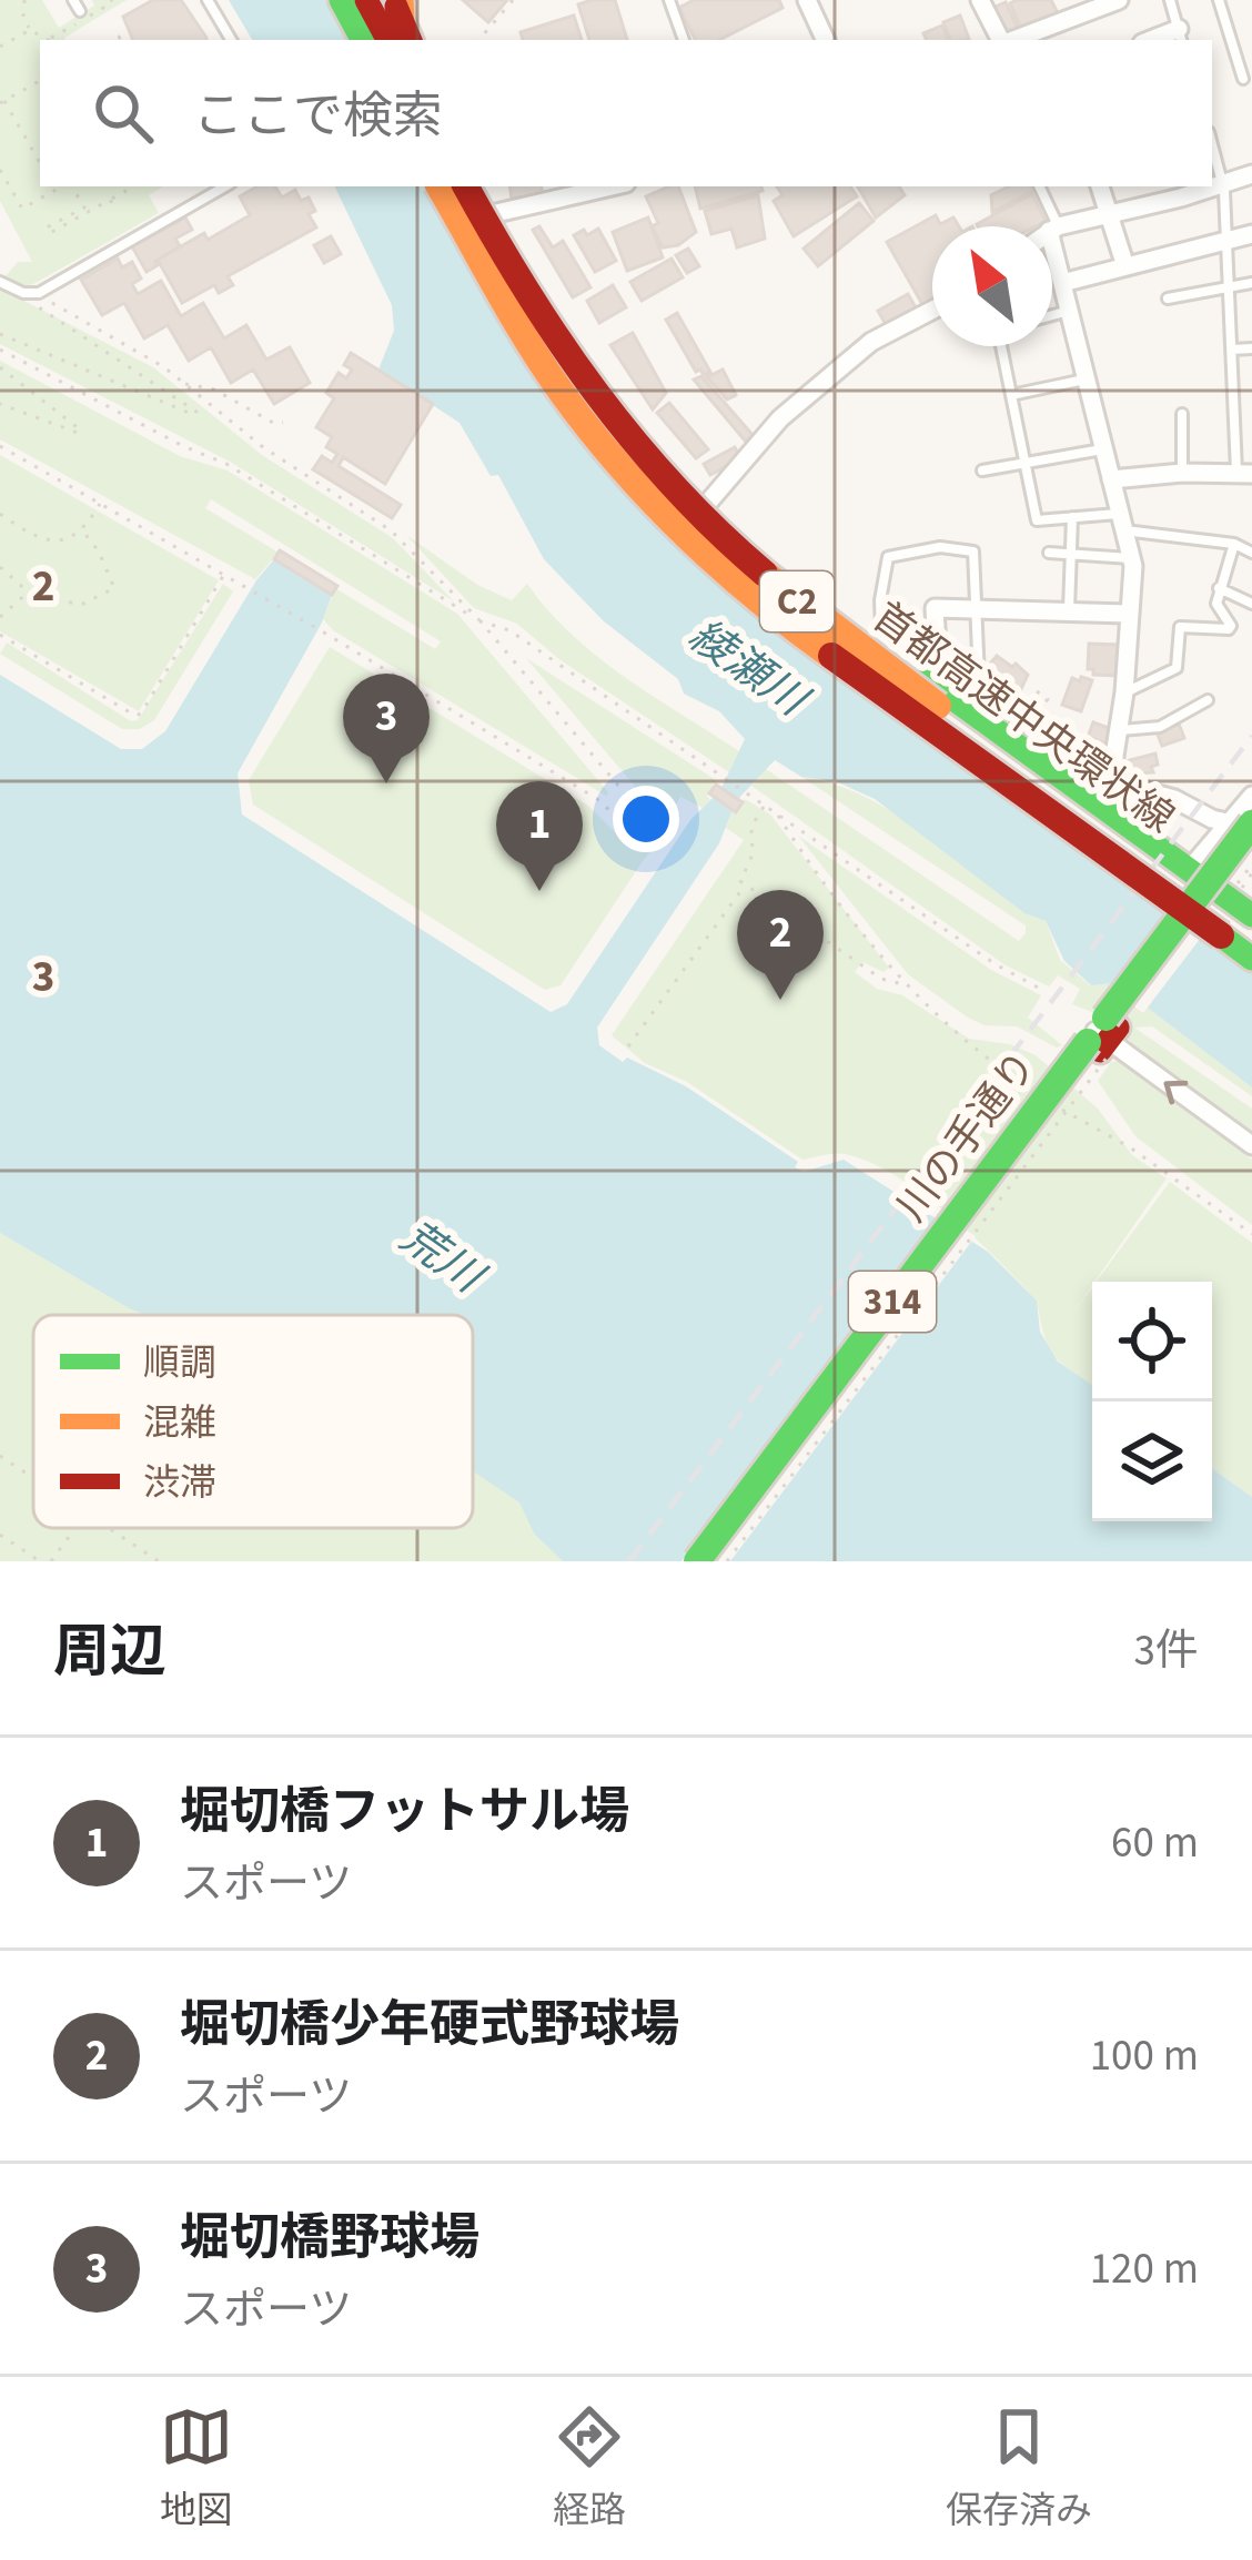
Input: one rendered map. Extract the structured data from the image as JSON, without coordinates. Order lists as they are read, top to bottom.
{
  "streets": {
    "main road": [
      "C2",
      "首都高速中央環状線",
      "川の手通り",
      "314"
    ]
  },
  "water": ["綾瀬川", "荒川"],
  "legend": ["順調", "混雑", "渋滞"],
  "north": "top left",
  "page": {
    "search": "ここで検索",
    "pins": ["3", "1", "2"],
    "heading": ["周辺", "3件"],
    "list": [
      {
        "mark": "1",
        "name": "堀切橋フットサル場",
        "note": "スポーツ",
        "value": "60 m"
      },
      {
        "mark": "2",
        "name": "堀切橋少年硬式野球場",
        "note": "スポーツ",
        "value": "100 m"
      },
      {
        "mark": "3",
        "name": "堀切橋野球場",
        "note": "スポーツ",
        "value": "120 m"
      }
    ],
    "nav": ["地図", "経路", "保存済み"]
  },
  "grid": {
    "rows": ["2", "3"]
  }
}
